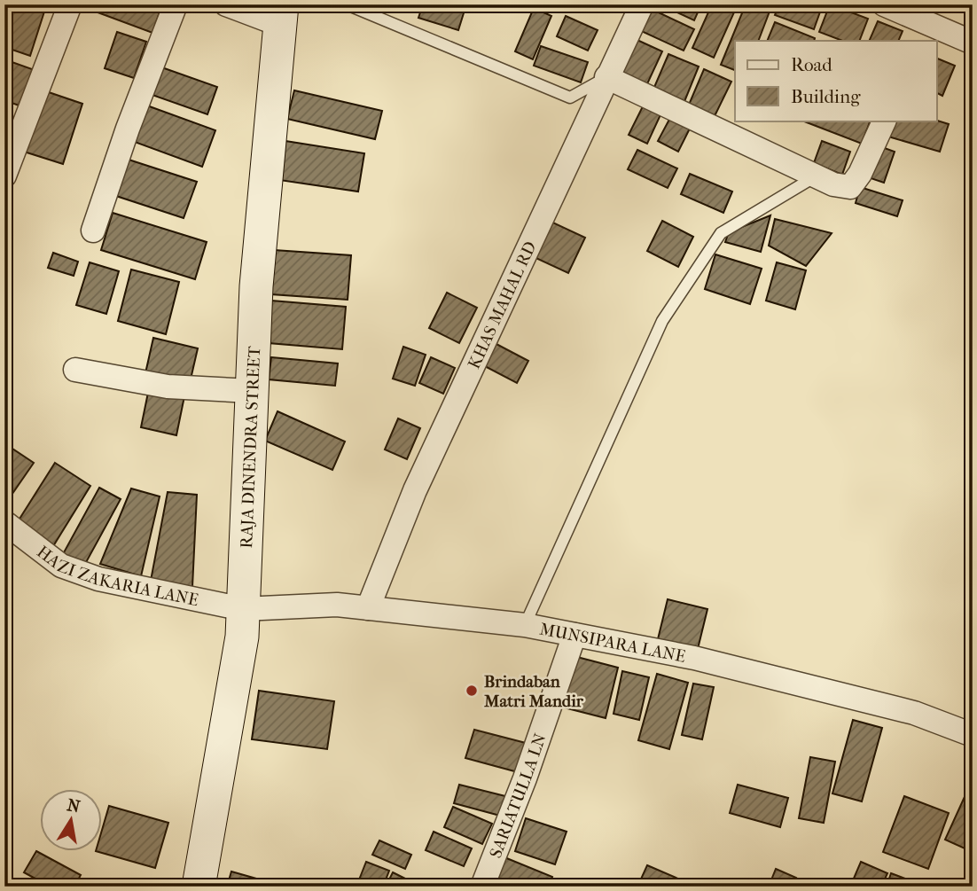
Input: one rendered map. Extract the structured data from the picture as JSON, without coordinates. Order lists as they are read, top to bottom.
{
  "streets": {
    "main road": ["RAJA DINENDRA STREET"],
    "street": [
      "KHAS MAHAL RD",
      "HAZI ZAKARIA LANE",
      "MUNSIPARA LANE",
      "SARIATULLA LN"
    ]
  },
  "crossings": [
    ["KHAS MAHAL RD", "MUNSIPARA LANE"],
    ["RAJA DINENDRA STREET", "HAZI ZAKARIA LANE"],
    ["RAJA DINENDRA STREET", "MUNSIPARA LANE"],
    ["HAZI ZAKARIA LANE", "MUNSIPARA LANE"],
    ["MUNSIPARA LANE", "SARIATULLA LN"]
  ],
  "places": ["Brindaban Matri Mandir"],
  "legend": ["Road", "Building"],
  "north": "top"
}
